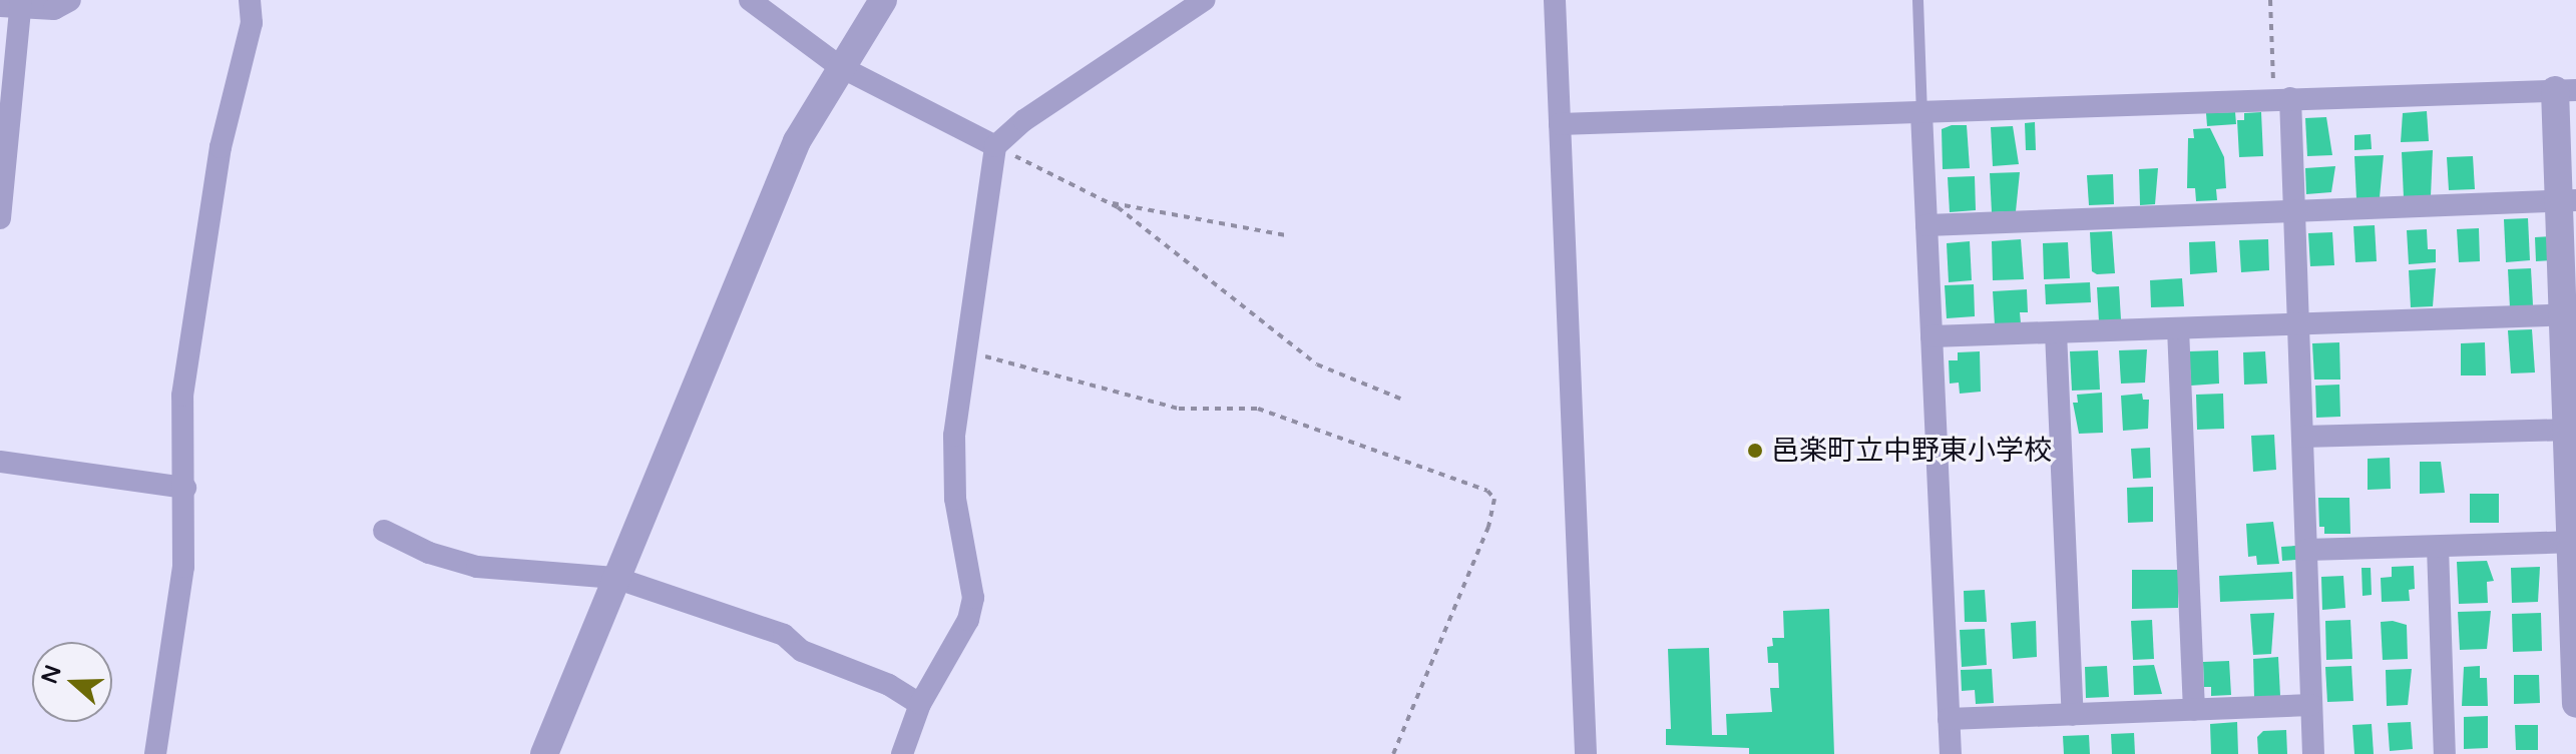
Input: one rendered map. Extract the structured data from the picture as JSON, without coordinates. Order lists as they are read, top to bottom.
{
  "places": ["邑楽町立中野東小学校"],
  "north": "left"
}
